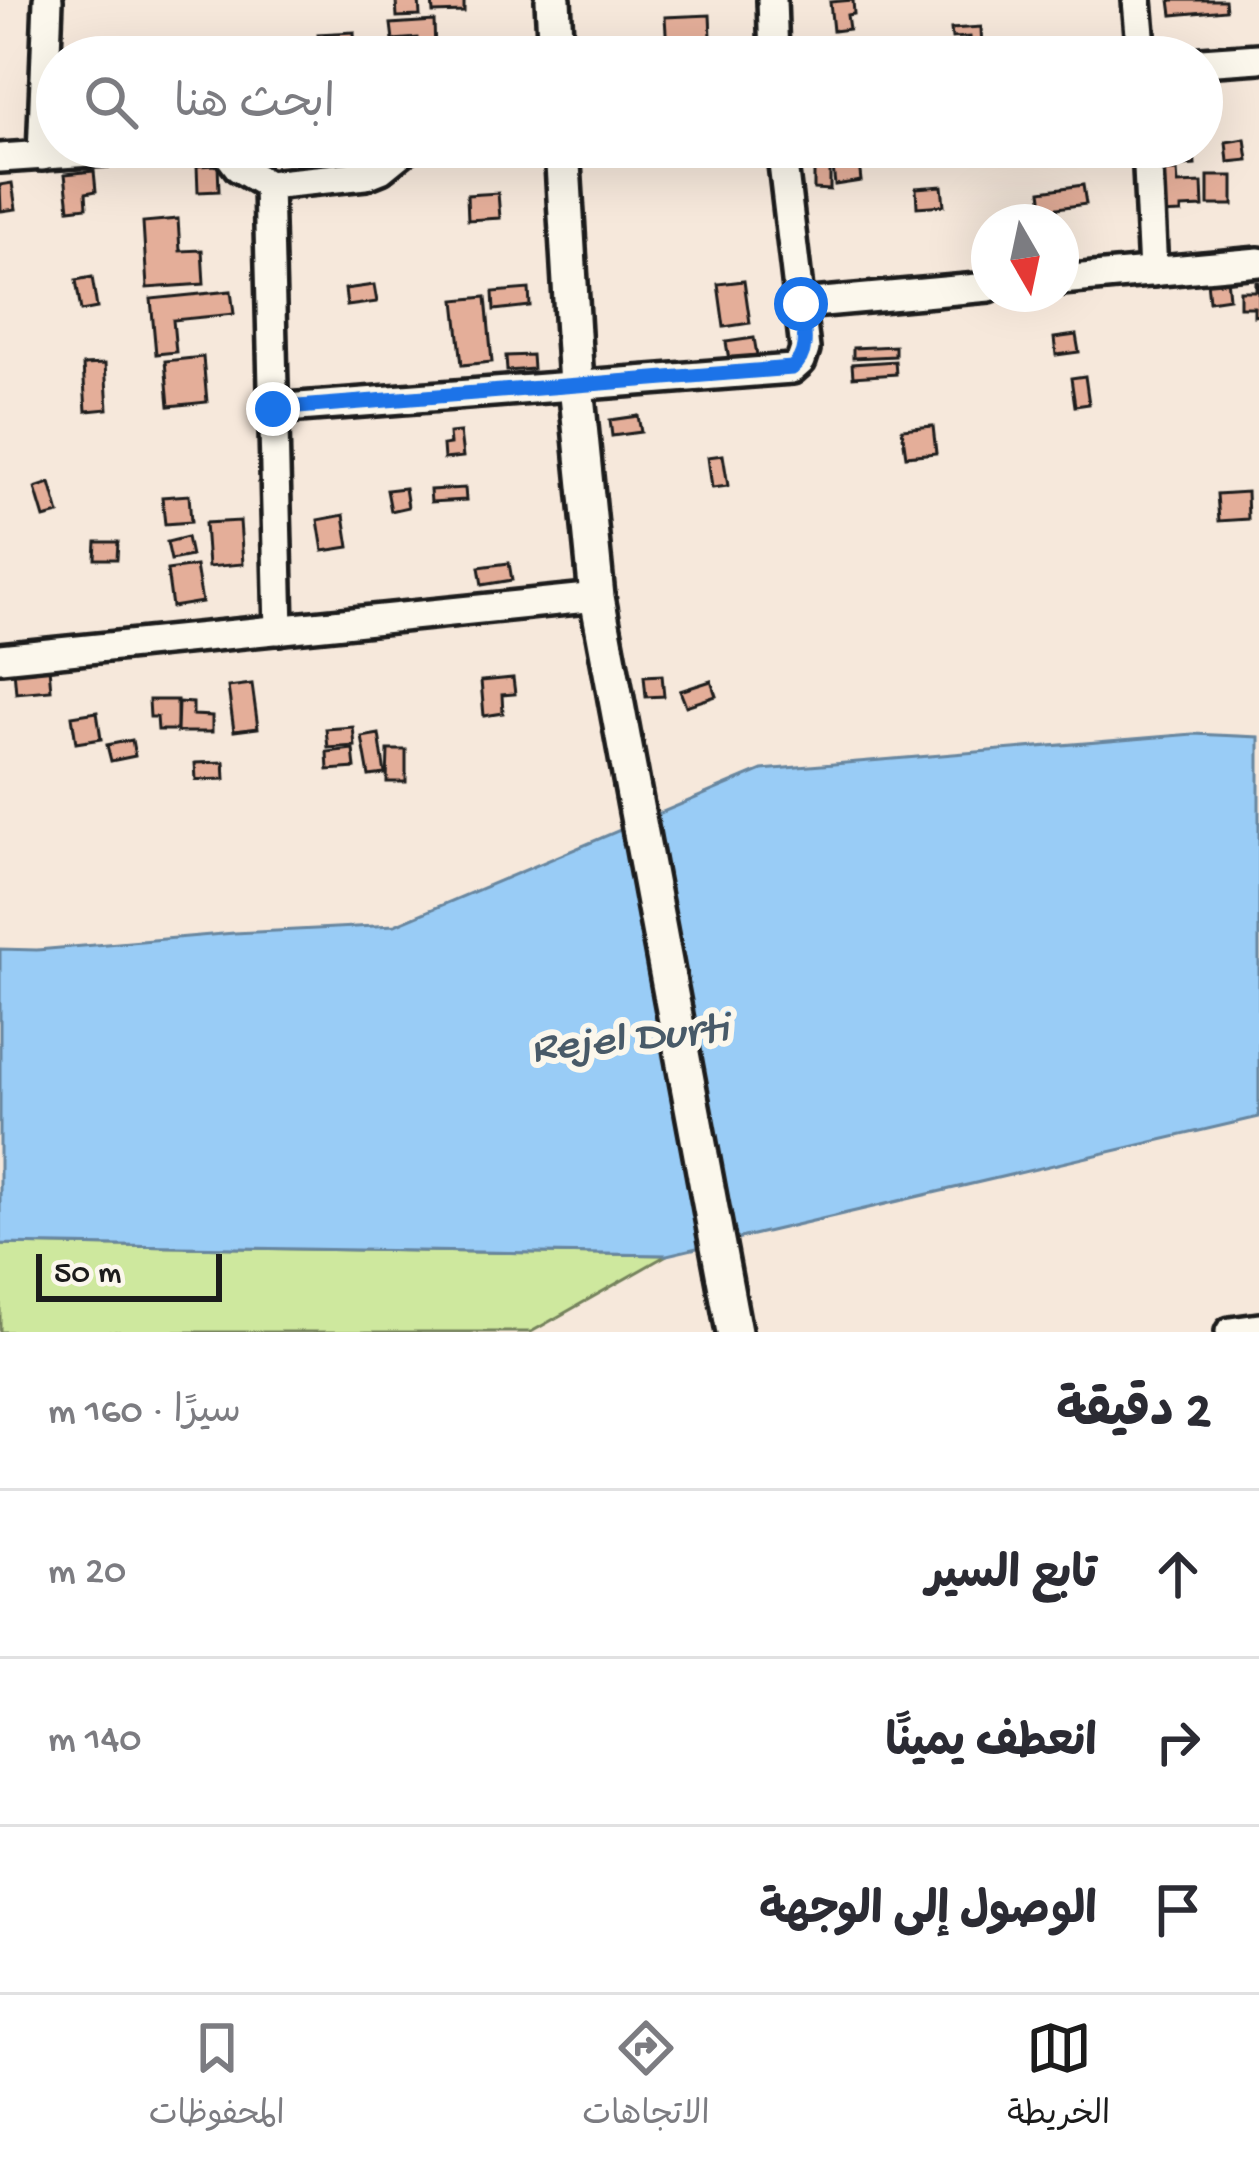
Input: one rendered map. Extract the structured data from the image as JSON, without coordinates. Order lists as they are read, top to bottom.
{
  "water": ["Rejel Durti"],
  "scale_bar": "50 m",
  "north": "bottom",
  "page": {
    "search": "ابحث هنا",
    "scale": "50 m",
    "heading": ["2 دقيقة", "سيرًا · 160 m"],
    "list": [
      ["تابع السير", "20 m"],
      ["انعطف يمينًا", "140 m"],
      "الوصول إلى الوجهة"
    ],
    "nav": ["الخريطة", "الاتجاهات", "المحفوظات"]
  }
}
